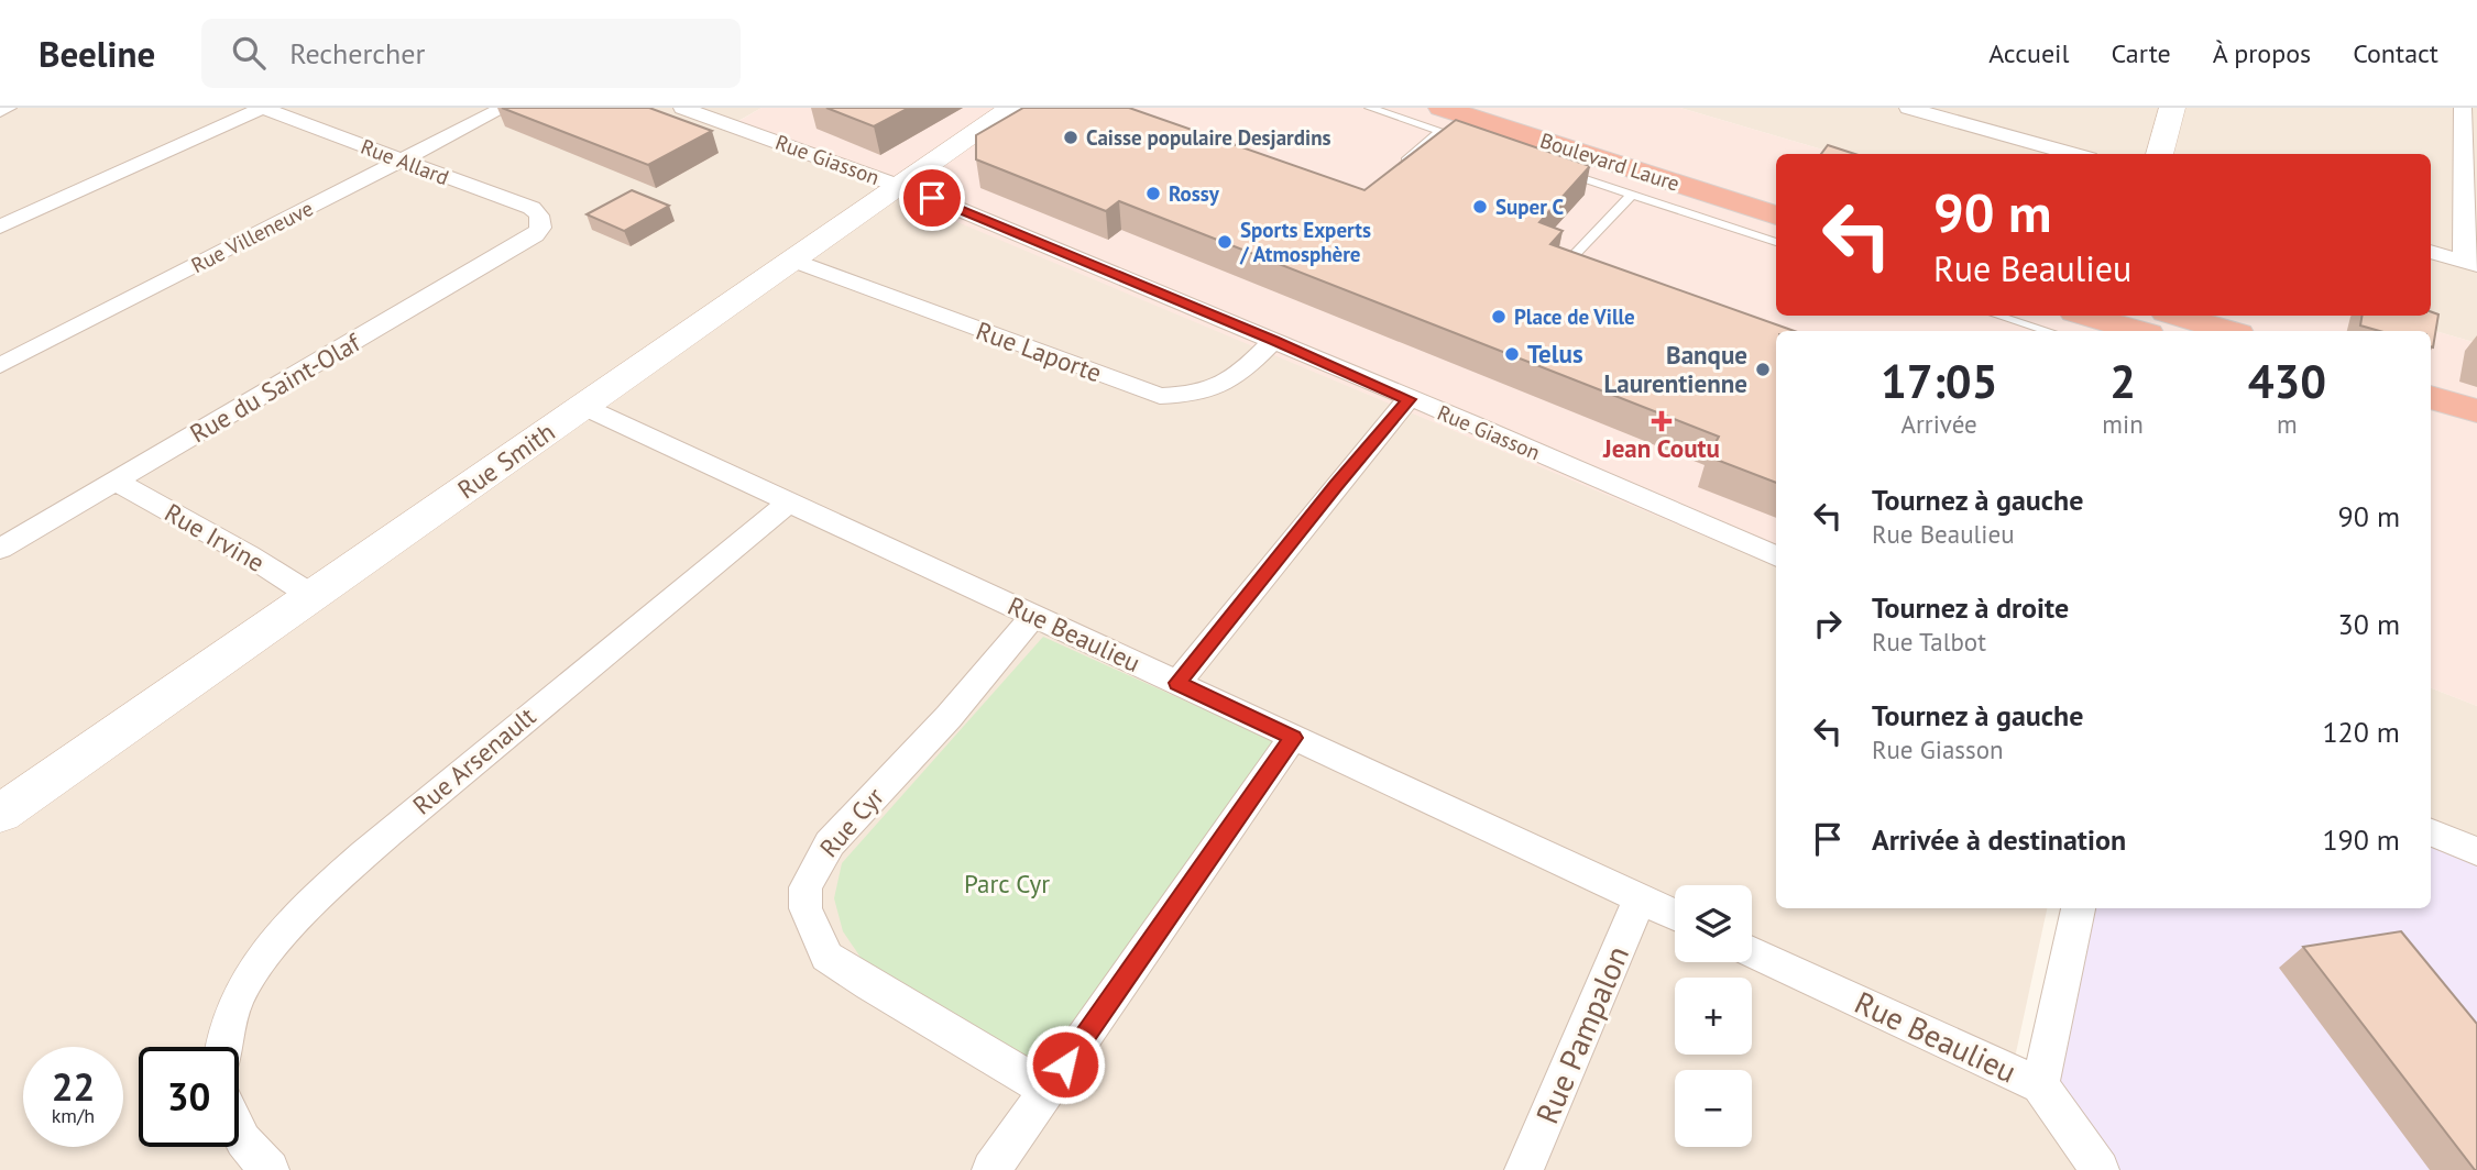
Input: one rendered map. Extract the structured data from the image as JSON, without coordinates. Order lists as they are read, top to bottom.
{
  "streets": {
    "highway": ["Boulevard Laure"],
    "street": [
      "Rue Giasson",
      "Rue Allard",
      "Rue Villeneuve",
      "Rue Laporte",
      "Rue du Saint-Olaf",
      "Rue Smith",
      "Rue Irvine",
      "Rue Beaulieu",
      "Rue Arsenault",
      "Rue Cyr",
      "Rue Pampalon"
    ]
  },
  "crossings": [
    ["Rue Giasson", "Rue Laporte"],
    ["Rue Giasson", "Rue Smith"],
    ["Rue Allard", "Rue Villeneuve"],
    ["Rue Allard", "Rue du Saint-Olaf"],
    ["Rue Laporte", "Rue Smith"],
    ["Rue du Saint-Olaf", "Rue Irvine"],
    ["Rue Smith", "Rue Irvine"],
    ["Rue Smith", "Rue Beaulieu"],
    ["Rue Beaulieu", "Rue Arsenault"],
    ["Rue Beaulieu", "Rue Cyr"],
    ["Rue Beaulieu", "Rue Pampalon"]
  ],
  "parks": ["Parc Cyr"],
  "places": {
    "other": [
      "Caisse populaire Desjardins",
      "Rossy",
      "Super C",
      "Sports Experts / Atmosphère",
      "Place de Ville",
      "Telus",
      "Banque Laurentienne"
    ],
    "health": ["Jean Coutu"]
  },
  "page": {
    "header": "Beeline",
    "search": "Rechercher",
    "nav": [
      "Accueil",
      "Carte",
      "À propos",
      "Contact"
    ],
    "turn": ["90 m", "Rue Beaulieu"],
    "eta": [
      "17:05",
      "Arrivée",
      "2",
      "min",
      "430",
      "m"
    ],
    "list": [
      {
        "name": "Tournez à gauche",
        "note": "Rue Beaulieu",
        "value": "90 m"
      },
      {
        "name": "Tournez à droite",
        "note": "Rue Talbot",
        "value": "30 m"
      },
      {
        "name": "Tournez à gauche",
        "note": "Rue Giasson",
        "value": "120 m"
      },
      {
        "name": "Arrivée à destination",
        "value": "190 m"
      }
    ],
    "map_buttons": ["+", "−"],
    "speed": "22 km/h",
    "limit": "30"
  }
}
